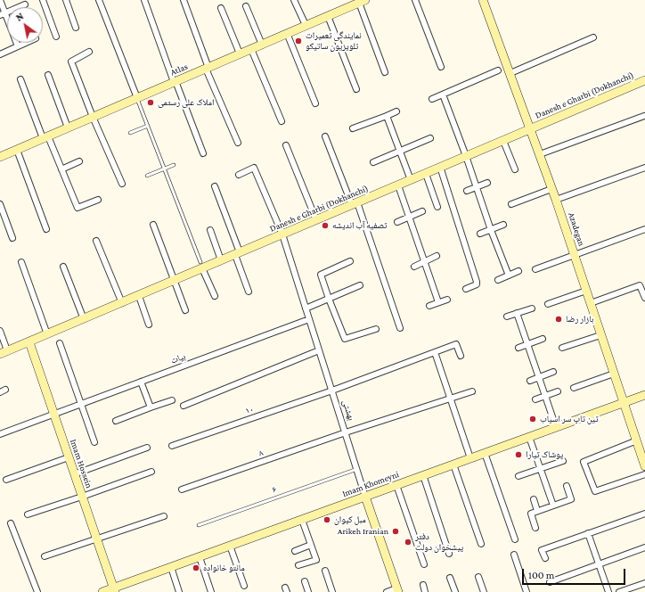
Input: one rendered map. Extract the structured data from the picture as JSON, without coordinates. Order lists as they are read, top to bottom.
{
  "streets": {
    "street": [
      "Atlas",
      "Danesh e Gharbi (Dokhanchi)",
      "Azadegan",
      "بیات",
      "۱۰",
      "بهشتی",
      "۸",
      "Imam Hossein",
      "Imam Khomeyni"
    ],
    "lane": ["۶"]
  },
  "crossings": [
    ["Danesh e Gharbi (Dokhanchi)", "Azadegan"],
    ["Danesh e Gharbi (Dokhanchi)", "بهشتی"],
    ["Danesh e Gharbi (Dokhanchi)", "Imam Hossein"],
    ["Azadegan", "Imam Khomeyni"],
    ["بیات", "بهشتی"],
    ["بیات", "Imam Hossein"],
    ["۱۰", "بهشتی"],
    ["بهشتی", "۸"],
    ["بهشتی", "Imam Khomeyni"],
    ["بهشتی", "۶"],
    ["Imam Hossein", "Imam Khomeyni"]
  ],
  "places": [
    "نمایندگی تعمیرات تلویزیون ساتیکو",
    "املاک علی رستمی",
    "تصفیه آب اندیشه",
    "بازار رضا",
    "تین تاپ سر اسیاب",
    "پوشاک تیارا",
    "مبل کیوان",
    "Arikeh Iranian",
    "دفتر پیشخوان دولت",
    "مانتو خانواده"
  ],
  "scale_bar": "100 m",
  "north": "top left"
}
